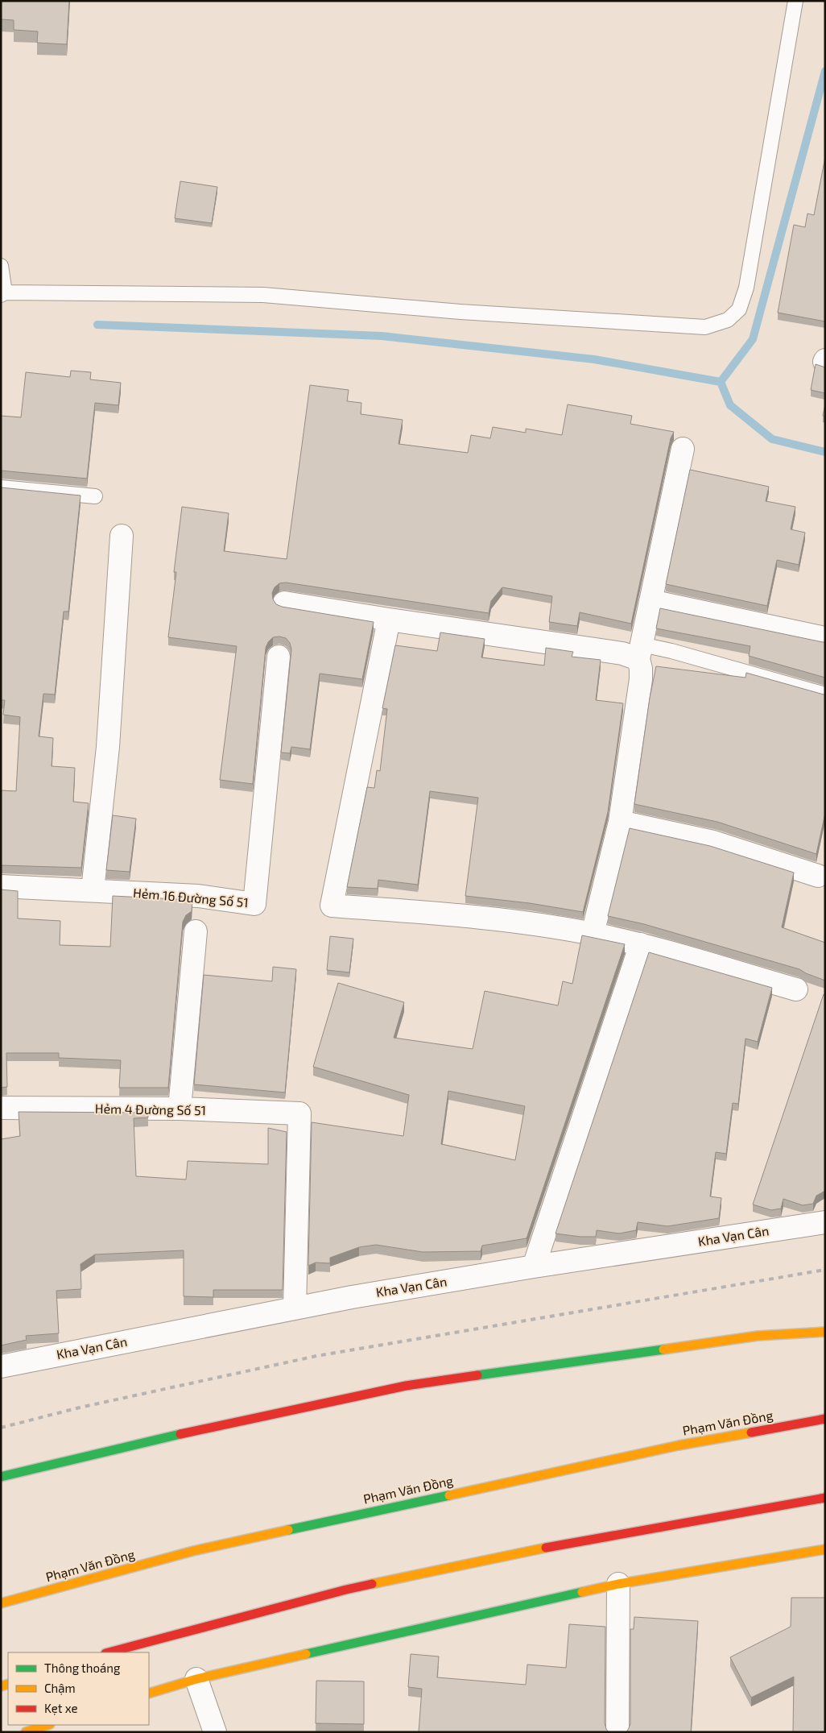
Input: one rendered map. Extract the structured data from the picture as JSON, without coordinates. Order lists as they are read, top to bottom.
{
  "streets": {
    "main road": ["Phạm Văn Đồng"],
    "street": ["Hẻm 16 Đường Số 51", "Hẻm 4 Đường Số 51", "Kha Vạn Cân"]
  },
  "crossings": [
    ["Hẻm 4 Đường Số 51", "Kha Vạn Cân"]
  ],
  "legend": ["Thông thoáng", "Chậm", "Kẹt xe"]
}
